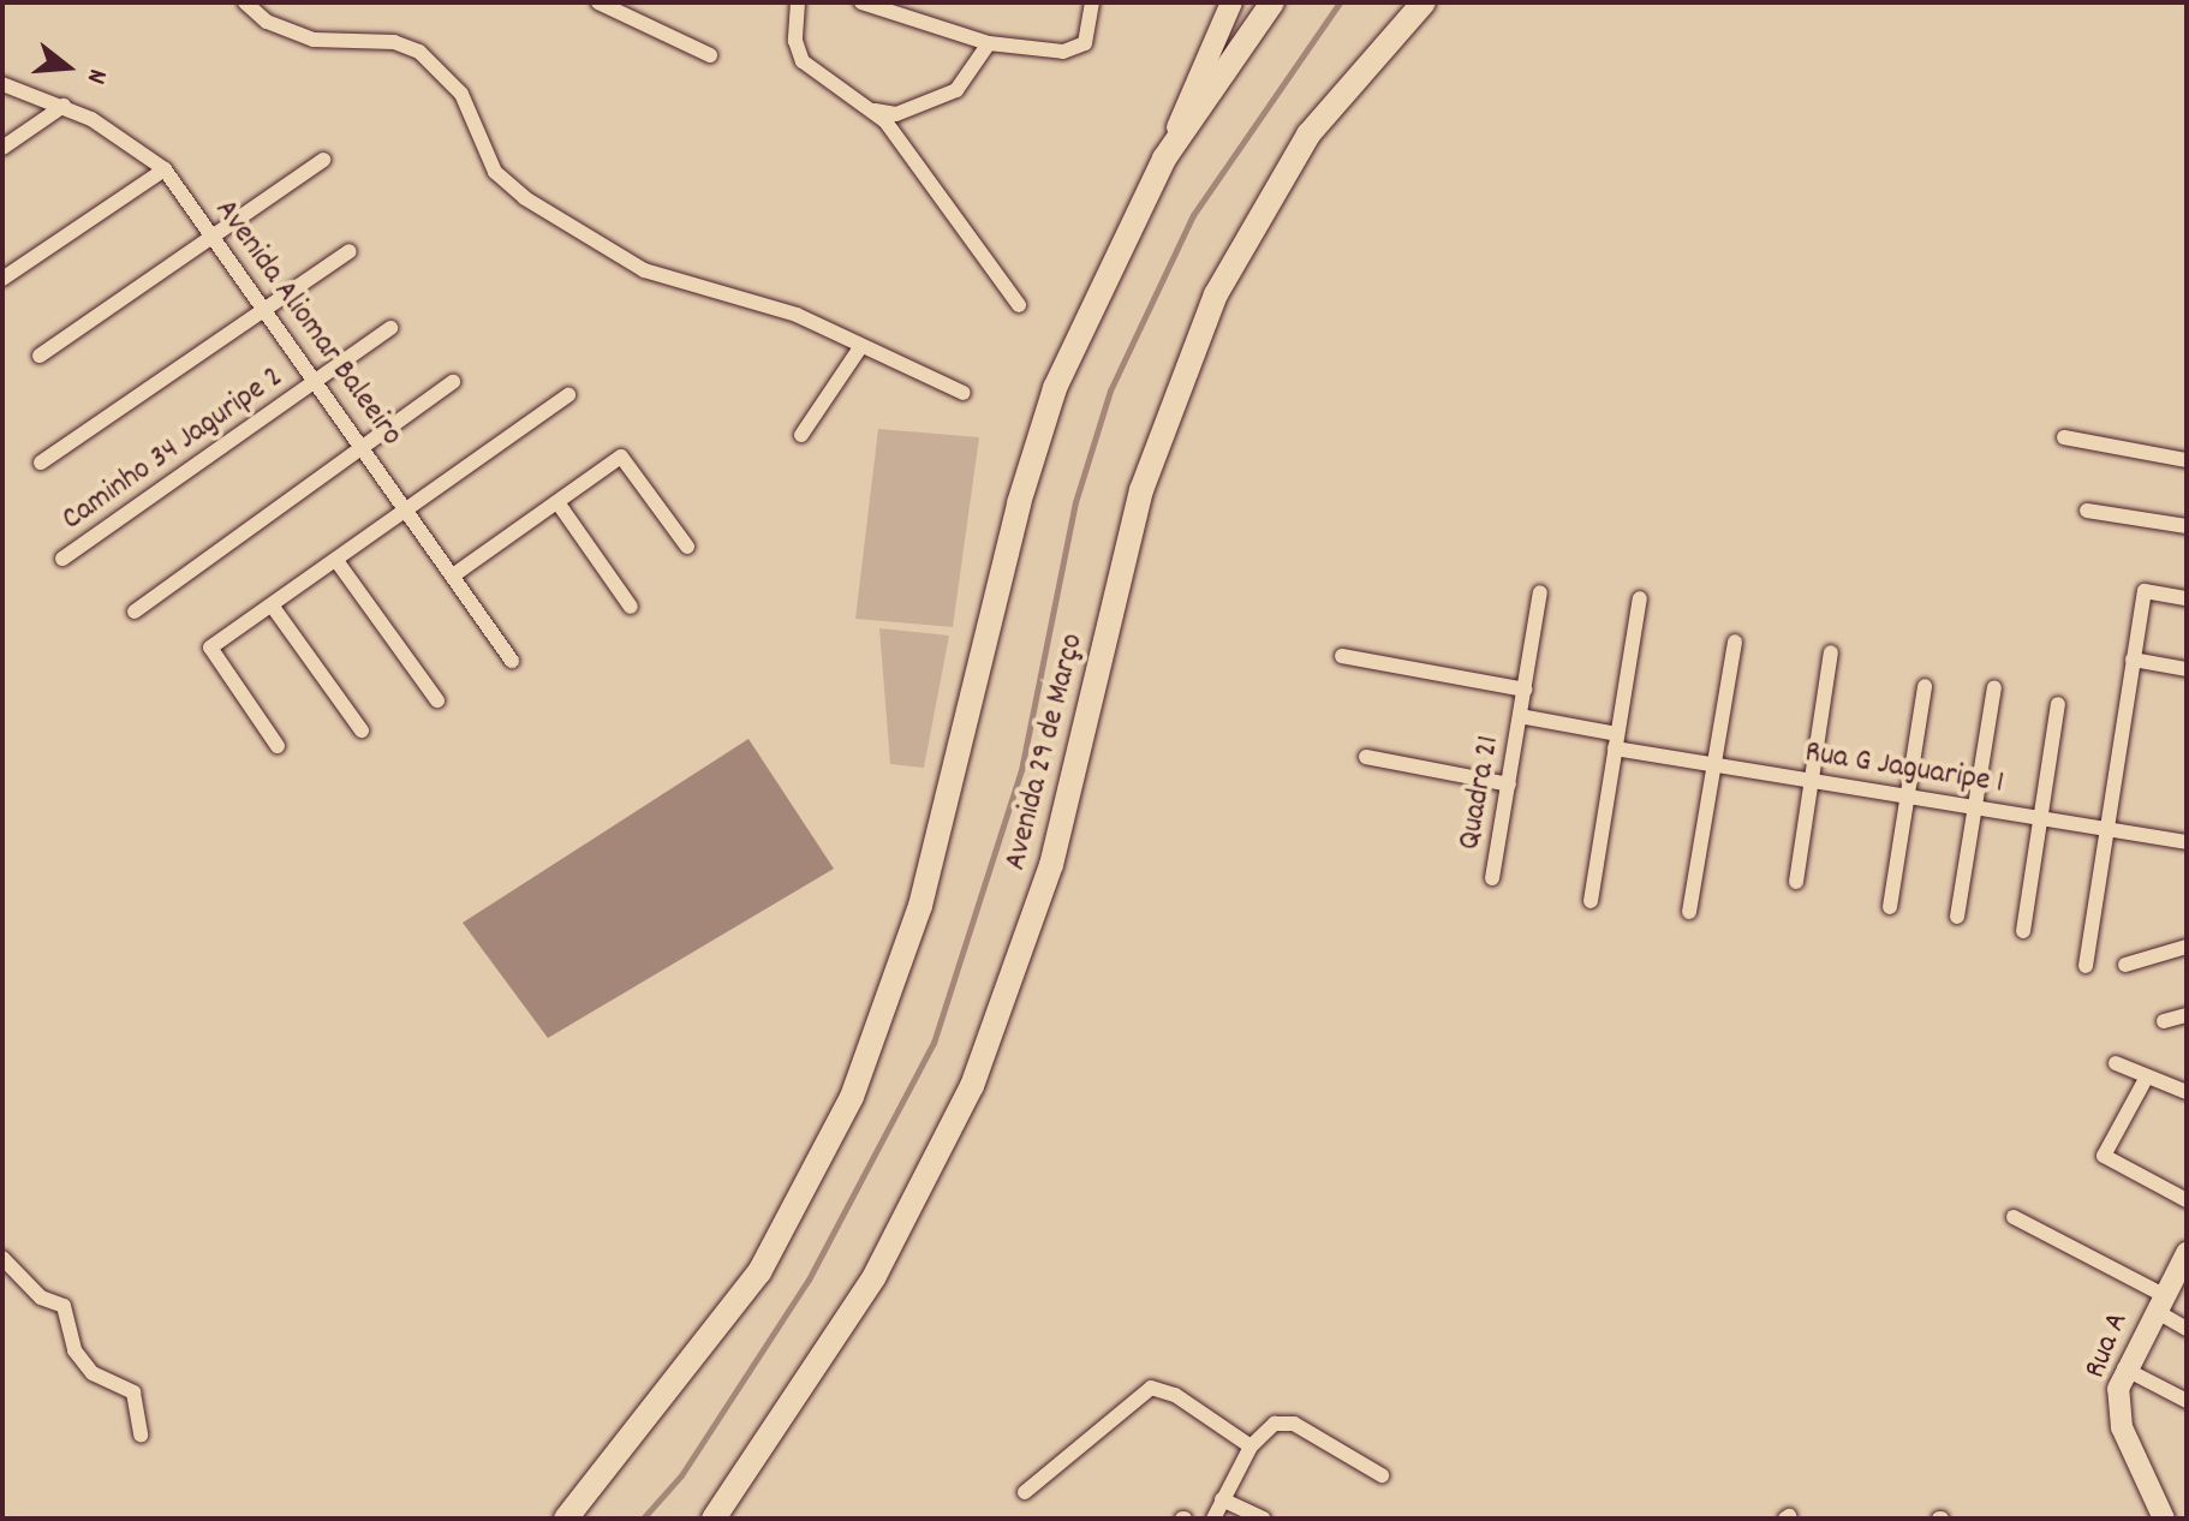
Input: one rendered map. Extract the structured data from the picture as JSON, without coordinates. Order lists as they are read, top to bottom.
{
  "streets": {
    "main road": ["Avenida 29 de Março", "Rua A"],
    "street": [
      "Avenida Aliomar Baleeiro",
      "Caminho 34 Jaguripe 2",
      "Rua G Jaguaripe 1",
      "Quadra 21"
    ]
  },
  "crossings": [
    ["Avenida Aliomar Baleeiro", "Caminho 34 Jaguripe 2"],
    ["Rua G Jaguaripe 1", "Quadra 21"]
  ],
  "north": "right"
}
